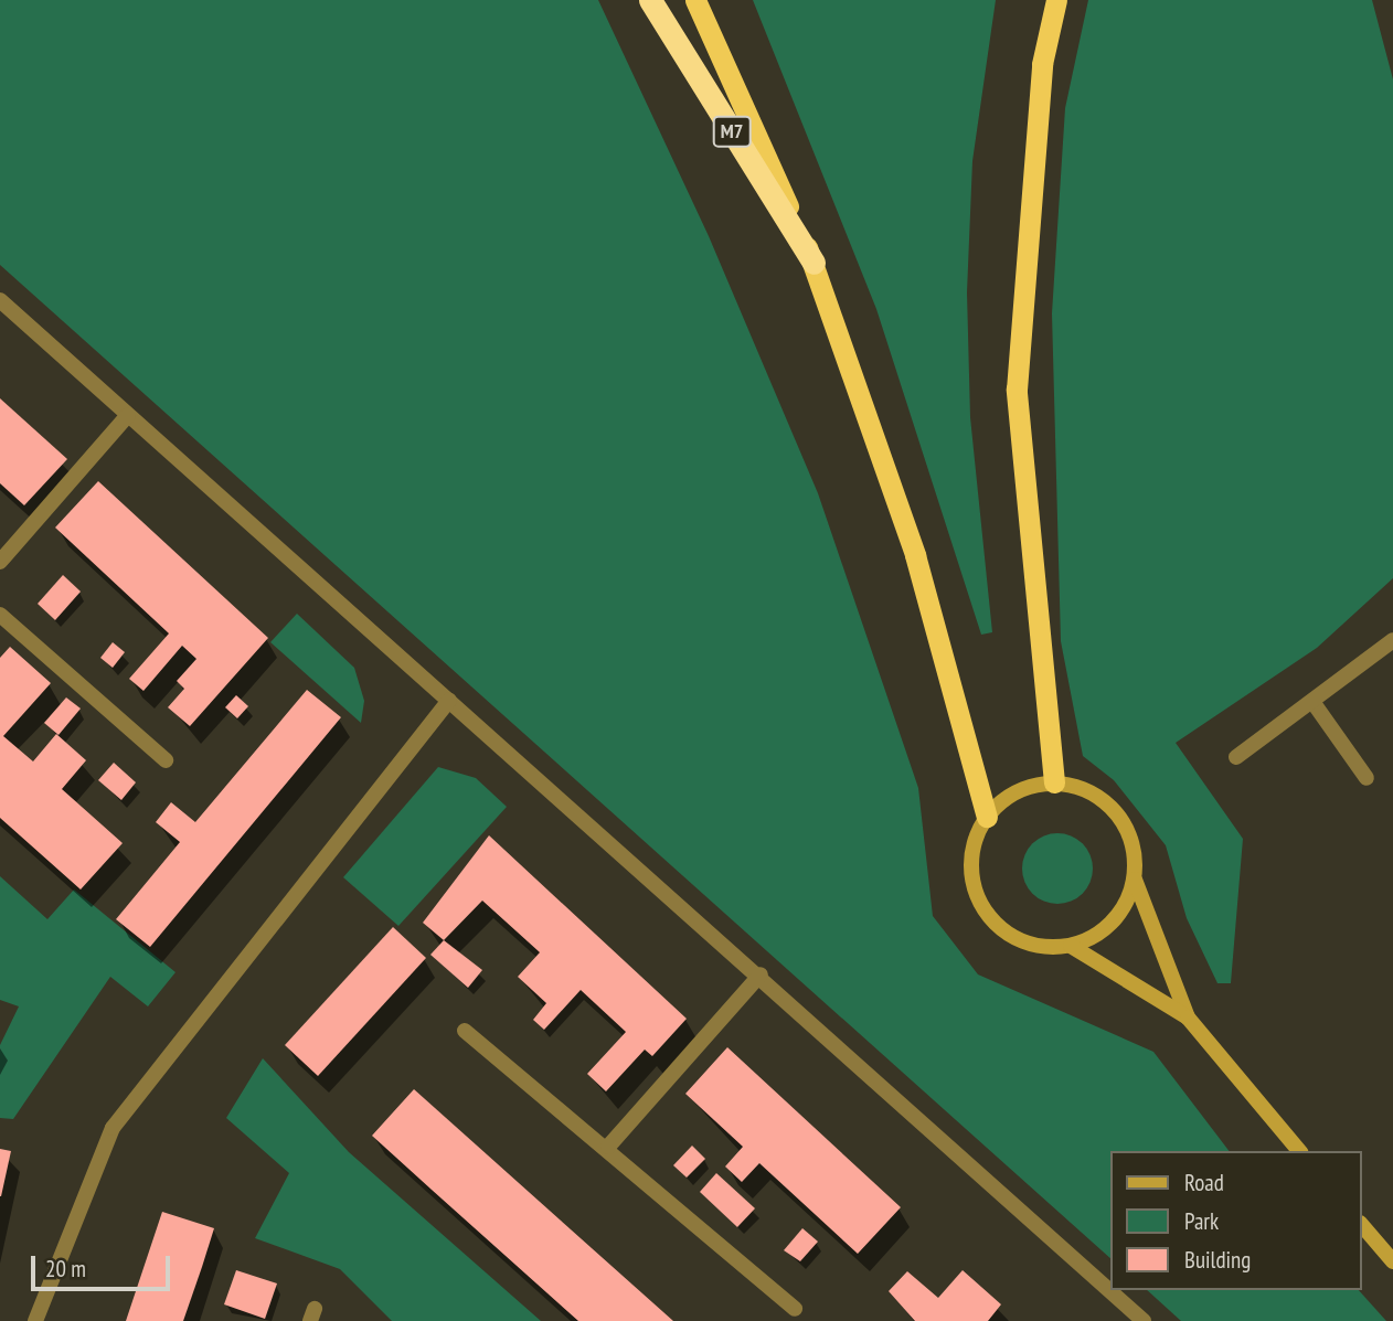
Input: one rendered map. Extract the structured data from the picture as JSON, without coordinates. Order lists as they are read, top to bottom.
{
  "streets": {
    "highway": ["M7"]
  },
  "legend": ["Road", "Park", "Building"],
  "scale_bar": "20 m"
}
